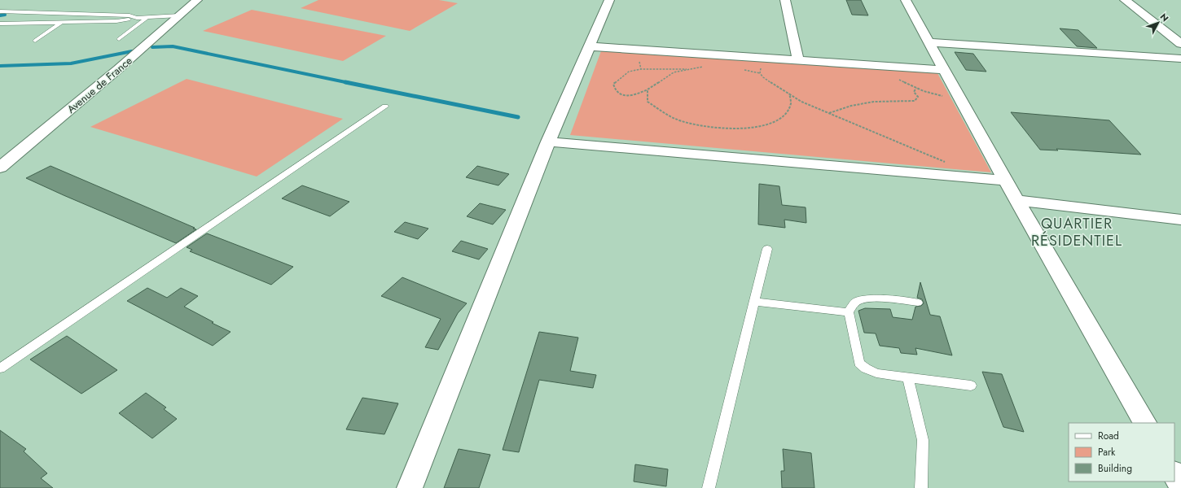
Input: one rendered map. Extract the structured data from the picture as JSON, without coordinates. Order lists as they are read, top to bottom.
{
  "streets": {
    "street": ["Avenue de France"]
  },
  "districts": ["QUARTIER RÉSIDENTIEL"],
  "legend": ["Road", "Park", "Building"],
  "north": "top right"
}
